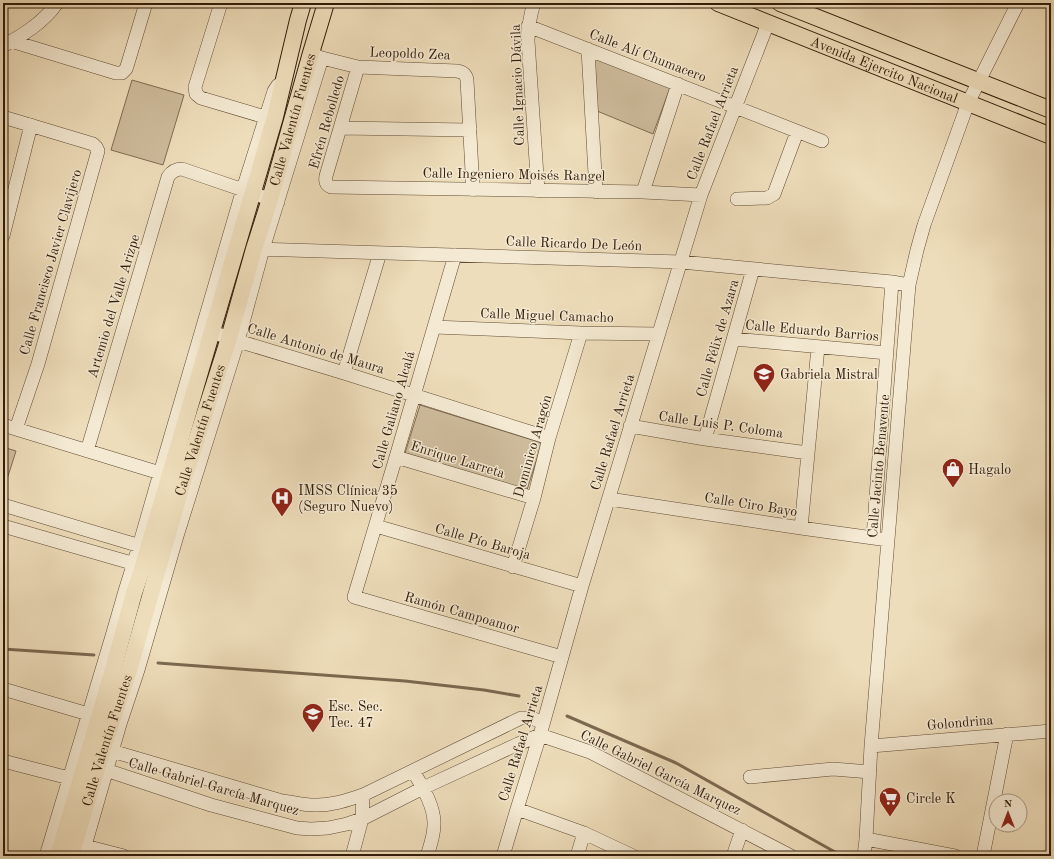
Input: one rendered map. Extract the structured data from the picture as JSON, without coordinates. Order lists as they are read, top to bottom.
{
  "streets": {
    "main road": ["Avenida Ejercito Nacional", "Calle Valentín Fuentes"],
    "street": [
      "Leopoldo Zea",
      "Calle Alí Chumacero",
      "Calle Ignacio Dávila",
      "Efrén Rebolledo",
      "Calle Rafael Arrieta",
      "Calle Ingeniero Moisés Rangel",
      "Calle Ricardo De León",
      "Calle Francisco Javier Clavijero",
      "Artemio del Valle Arizpe",
      "Calle Miguel Camacho",
      "Calle Eduardo Barrios",
      "Calle Félix de Azara",
      "Calle Antonio de Maura",
      "Calle Galiano Alcalá",
      "Calle Luis P. Coloma",
      "Dominico Aragón",
      "Enrique Larreta",
      "Calle Jacinto Benavente",
      "Calle Ciro Bayo",
      "Calle Pío Baroja",
      "Ramón Campoamor",
      "Golondrina",
      "Calle Gabriel García Marquez"
    ]
  },
  "crossings": [
    ["Leopoldo Zea", "Calle Valentín Fuentes"],
    ["Leopoldo Zea", "Efrén Rebolledo"],
    ["Leopoldo Zea", "Calle Ingeniero Moisés Rangel"],
    ["Calle Alí Chumacero", "Calle Ignacio Dávila"],
    ["Calle Alí Chumacero", "Calle Rafael Arrieta"],
    ["Avenida Ejercito Nacional", "Calle Rafael Arrieta"],
    ["Avenida Ejercito Nacional", "Calle Jacinto Benavente"],
    ["Calle Ignacio Dávila", "Calle Ingeniero Moisés Rangel"],
    ["Calle Valentín Fuentes", "Calle Ricardo De León"],
    ["Calle Valentín Fuentes", "Artemio del Valle Arizpe"],
    ["Calle Valentín Fuentes", "Calle Antonio de Maura"],
    ["Calle Valentín Fuentes", "Calle Gabriel García Marquez"],
    ["Efrén Rebolledo", "Calle Ingeniero Moisés Rangel"],
    ["Calle Rafael Arrieta", "Calle Ingeniero Moisés Rangel"],
    ["Calle Rafael Arrieta", "Calle Ricardo De León"],
    ["Calle Rafael Arrieta", "Calle Miguel Camacho"],
    ["Calle Rafael Arrieta", "Calle Luis P. Coloma"],
    ["Calle Rafael Arrieta", "Calle Ciro Bayo"],
    ["Calle Rafael Arrieta", "Calle Pío Baroja"],
    ["Calle Rafael Arrieta", "Ramón Campoamor"],
    ["Calle Rafael Arrieta", "Calle Gabriel García Marquez"],
    ["Calle Ricardo De León", "Calle Félix de Azara"],
    ["Calle Ricardo De León", "Calle Galiano Alcalá"],
    ["Calle Ricardo De León", "Calle Jacinto Benavente"],
    ["Calle Miguel Camacho", "Calle Galiano Alcalá"],
    ["Calle Miguel Camacho", "Dominico Aragón"],
    ["Calle Eduardo Barrios", "Calle Félix de Azara"],
    ["Calle Félix de Azara", "Calle Luis P. Coloma"],
    ["Calle Antonio de Maura", "Calle Galiano Alcalá"],
    ["Calle Antonio de Maura", "Dominico Aragón"],
    ["Calle Galiano Alcalá", "Enrique Larreta"],
    ["Calle Galiano Alcalá", "Calle Pío Baroja"],
    ["Calle Galiano Alcalá", "Ramón Campoamor"],
    ["Dominico Aragón", "Enrique Larreta"],
    ["Dominico Aragón", "Calle Pío Baroja"],
    ["Calle Jacinto Benavente", "Calle Ciro Bayo"],
    ["Calle Jacinto Benavente", "Golondrina"]
  ],
  "places": {
    "school or university": ["Gabriela Mistral", "Esc. Sec. Tec. 47"],
    "shop": ["Hagalo"],
    "hospital": ["IMSS Clínica 35 (Seguro Nuevo)"],
    "supermarket": ["Circle K"]
  },
  "north": "top"
}
